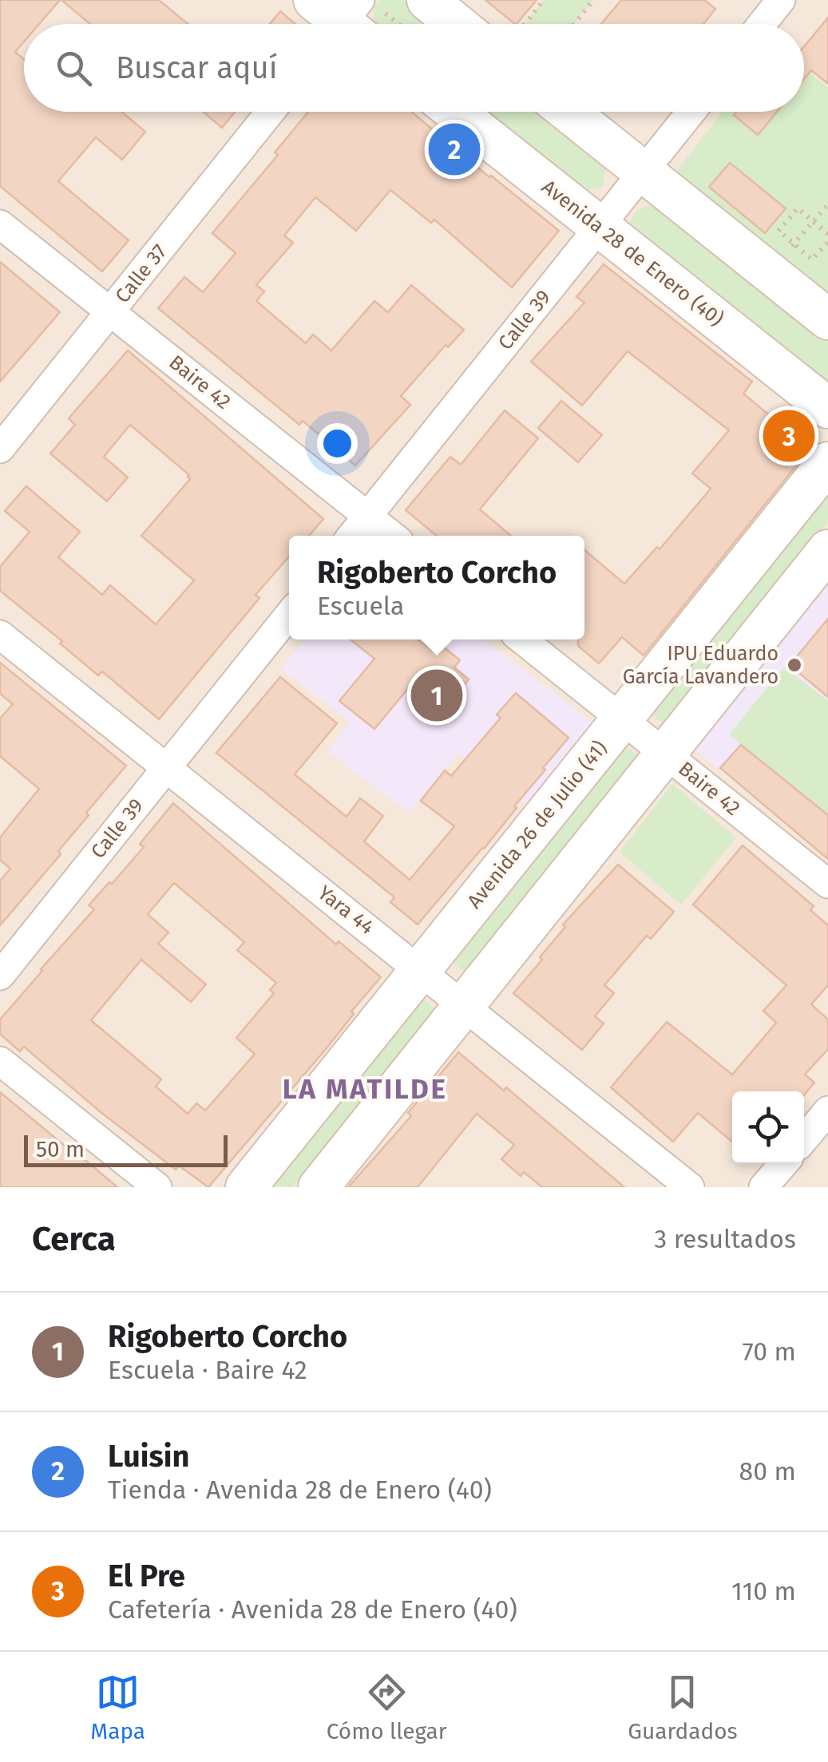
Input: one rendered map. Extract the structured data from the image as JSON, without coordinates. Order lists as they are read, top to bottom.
{
  "streets": {
    "main road": ["Avenida 28 de Enero (40)", "Avenida 26 de Julio (41)"],
    "street": [
      "Calle 37",
      "Calle 39",
      "Baire 42",
      "Yara 44"
    ]
  },
  "crossings": [
    ["Avenida 28 de Enero (40)", "Calle 39"],
    ["Calle 37", "Baire 42"],
    ["Calle 39", "Baire 42"],
    ["Calle 39", "Yara 44"],
    ["Baire 42", "Avenida 26 de Julio (41)"],
    ["Avenida 26 de Julio (41)", "Yara 44"]
  ],
  "districts": ["LA MATILDE"],
  "places": ["IPU Eduardo García Lavandero"],
  "scale_bar": "50 m",
  "page": {
    "search": "Buscar aquí",
    "pins": ["2", "3", "1"],
    "popup": ["Rigoberto Corcho", "Escuela"],
    "scale": "50 m",
    "heading": ["Cerca", "3 resultados"],
    "list": [
      {
        "mark": "1",
        "name": "Rigoberto Corcho",
        "note": "Escuela · Baire 42",
        "value": "70 m"
      },
      {
        "mark": "2",
        "name": "Luisin",
        "note": "Tienda · Avenida 28 de Enero (40)",
        "value": "80 m"
      },
      {
        "mark": "3",
        "name": "El Pre",
        "note": "Cafetería · Avenida 28 de Enero (40)",
        "value": "110 m"
      }
    ],
    "nav": ["Mapa", "Cómo llegar", "Guardados"]
  }
}
